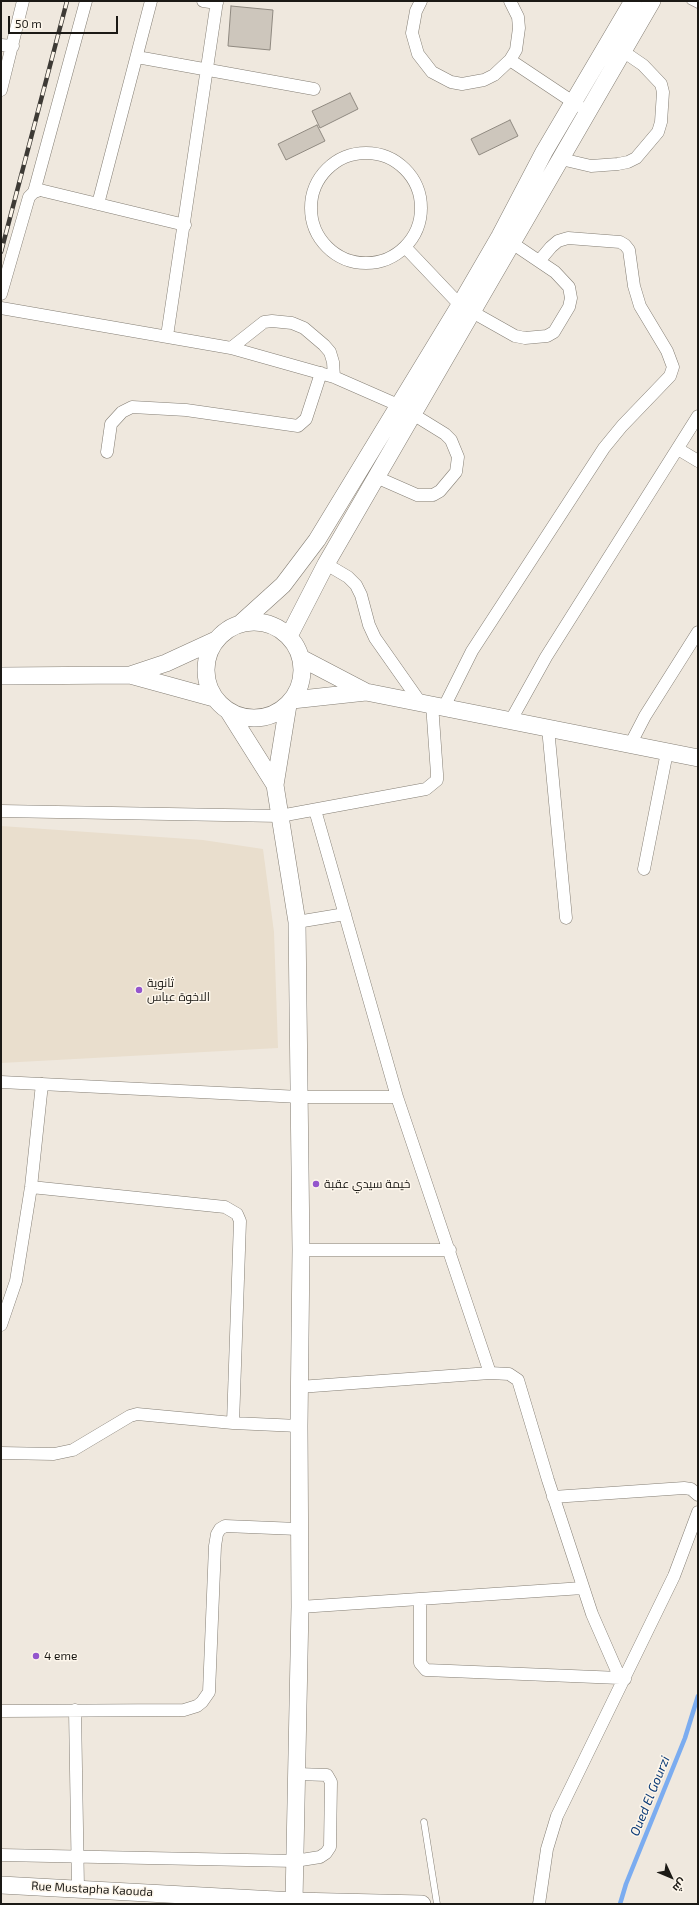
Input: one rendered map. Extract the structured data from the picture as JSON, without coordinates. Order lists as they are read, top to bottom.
{
  "streets": {
    "main road": ["Rue Mustapha Kaouda"]
  },
  "water": ["Oued El Gourzi"],
  "places": ["ثانوية الاخوة عباس", "خيمة سيدي عقبة", "4 eme"],
  "scale_bar": "50 m",
  "north": "bottom right"
}
